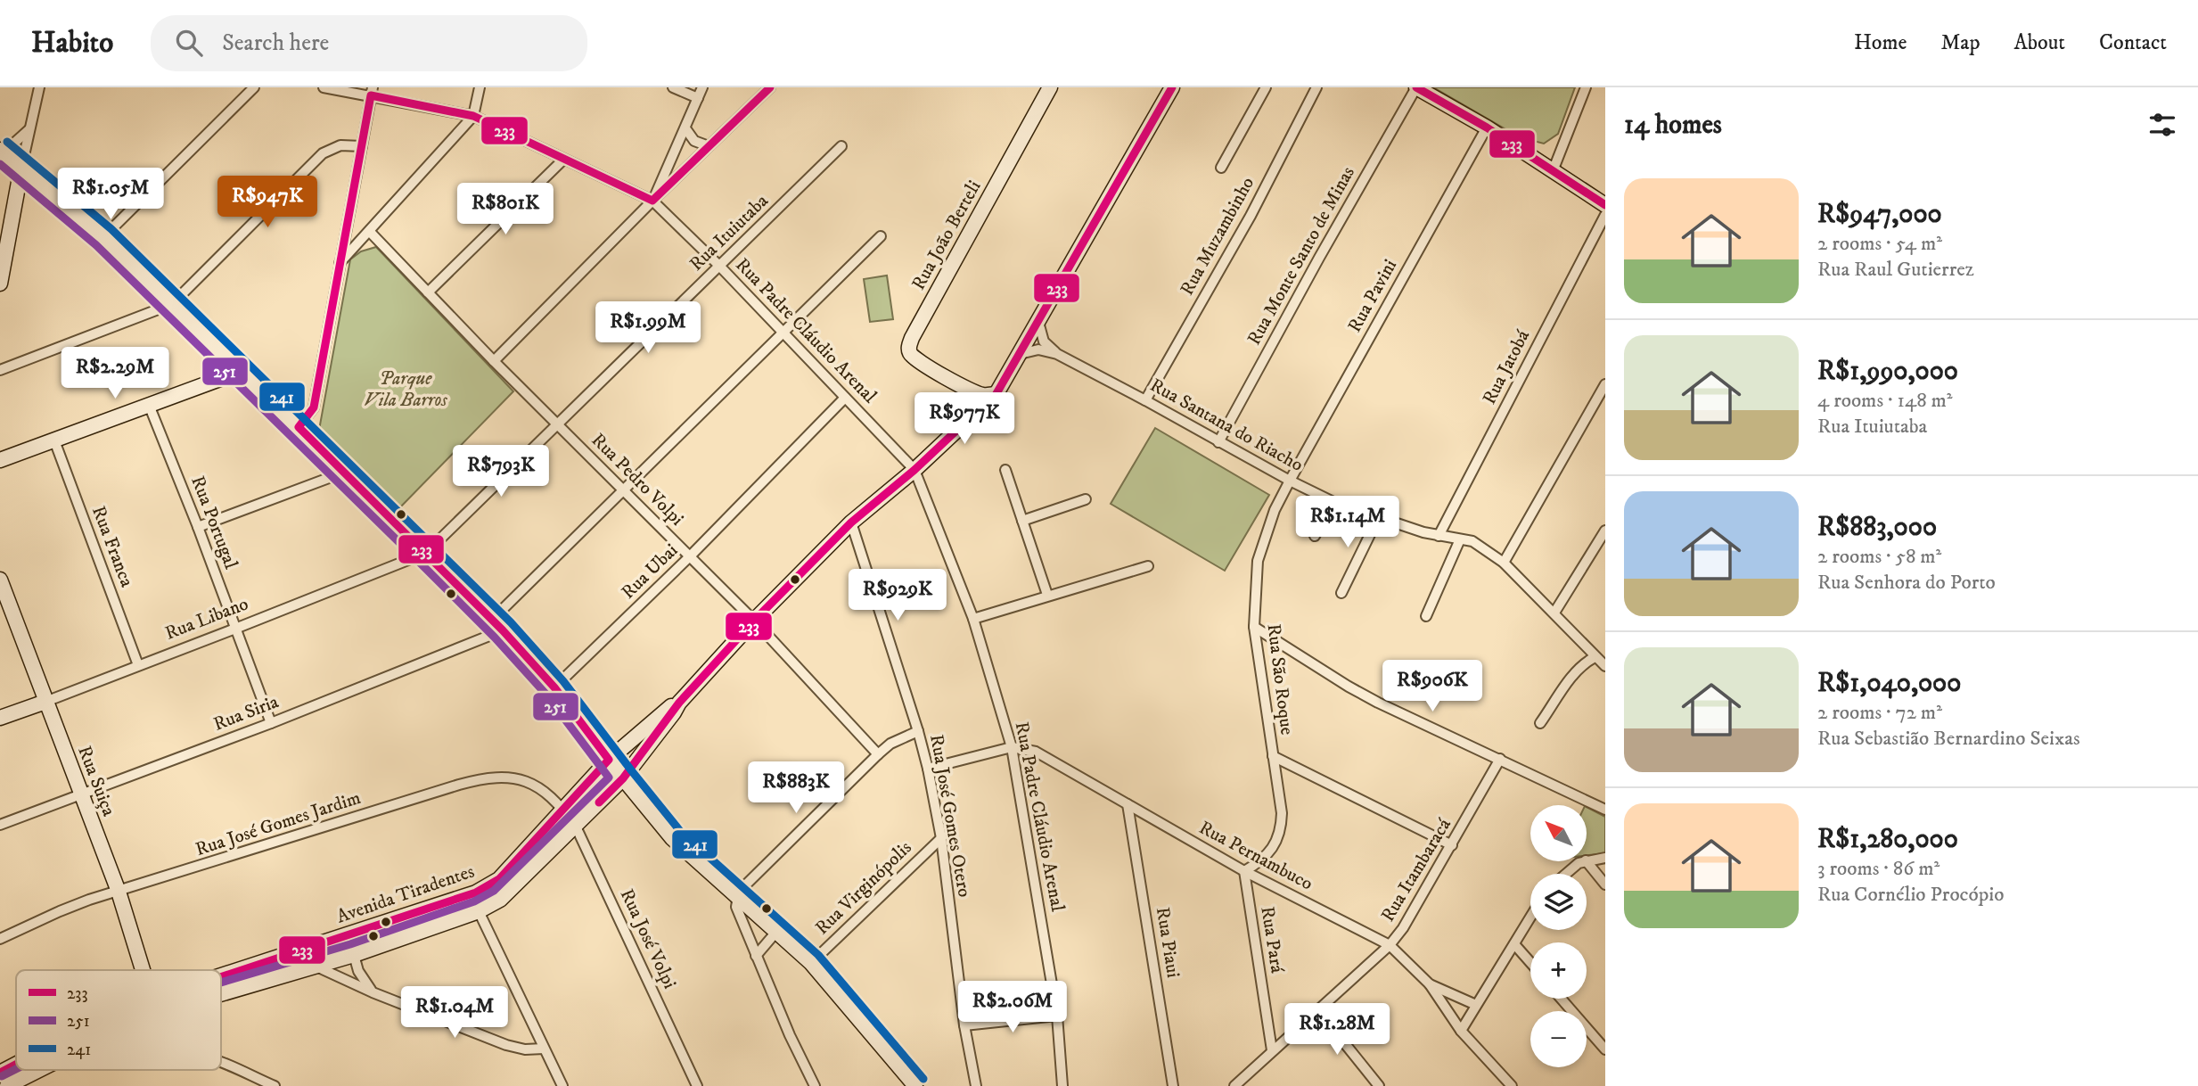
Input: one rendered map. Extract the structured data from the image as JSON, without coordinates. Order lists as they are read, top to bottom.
{
  "streets": {
    "main road": [
      "Rua João Berteli",
      "Rua Libano",
      "Rua Suiça",
      "Avenida Tiradentes"
    ],
    "street": [
      "Rua Ituiutaba",
      "Rua Muzambinho",
      "Rua Monte Santo de Minas",
      "Rua Pavini",
      "Rua Padre Cláudio Arenal",
      "Rua Jatobá",
      "Rua Santana do Riacho",
      "Rua Pedro Volpi",
      "Rua Portugal",
      "Rua Franca",
      "Rua Ubai",
      "Rua São Roque",
      "Rua Siria",
      "Rua José Gomes Otero",
      "Rua José Gomes Jardim",
      "Rua Pernambuco",
      "Rua Itambaracá",
      "Rua Virginópolis",
      "Rua José Volpi",
      "Rua Pará",
      "Rua Piaui"
    ]
  },
  "crossings": [
    ["Rua Ituiutaba", "Rua Padre Cláudio Arenal"],
    ["Rua Ituiutaba", "Rua Pedro Volpi"],
    ["Rua Ituiutaba", "Rua Libano"],
    ["Rua Muzambinho", "Rua Santana do Riacho"],
    ["Rua Monte Santo de Minas", "Rua Santana do Riacho"],
    ["Rua Pavini", "Rua Santana do Riacho"],
    ["Rua Pavini", "Rua São Roque"],
    ["Rua Padre Cláudio Arenal", "Rua Ubai"],
    ["Rua Padre Cláudio Arenal", "Rua Pernambuco"],
    ["Rua Jatobá", "Rua Santana do Riacho"],
    ["Rua Santana do Riacho", "Rua São Roque"],
    ["Rua Pedro Volpi", "Rua Ubai"],
    ["Rua Portugal", "Rua Libano"],
    ["Rua Portugal", "Rua Siria"],
    ["Rua Franca", "Rua Libano"],
    ["Rua Libano", "Rua Suiça"],
    ["Rua São Roque", "Rua Pernambuco"],
    ["Rua São Roque", "Rua Pará"],
    ["Rua Siria", "Rua Suiça"],
    ["Rua Suiça", "Rua José Gomes Jardim"],
    ["Rua José Gomes Otero", "Rua Virginópolis"],
    ["Rua José Gomes Jardim", "Avenida Tiradentes"],
    ["Rua José Gomes Jardim", "Rua José Volpi"],
    ["Rua Pernambuco", "Rua Itambaracá"],
    ["Rua Pernambuco", "Rua Pará"],
    ["Rua Pernambuco", "Rua Piaui"],
    ["Rua Itambaracá", "Rua Pará"],
    ["Avenida Tiradentes", "Rua José Volpi"]
  ],
  "parks": ["Parque Vila Barros"],
  "lines": ["transit line 233", "transit line 241", "transit line 251"],
  "legend": ["233", "251", "241"],
  "north": "top left",
  "page": {
    "header": "Habito",
    "search": "Search here",
    "nav": [
      "Home",
      "Map",
      "About",
      "Contact"
    ],
    "heading": "14 homes",
    "list": [
      {
        "name": "R$947,000",
        "note": "2 rooms · 54 m² · Rua Raul Gutierrez"
      },
      {
        "name": "R$1,990,000",
        "note": "4 rooms · 148 m² · Rua Ituiutaba"
      },
      {
        "name": "R$883,000",
        "note": "2 rooms · 58 m² · Rua Senhora do Porto"
      },
      {
        "name": "R$1,040,000",
        "note": "2 rooms · 72 m² · Rua Sebastião Bernardino Seixas"
      },
      {
        "name": "R$1,280,000",
        "note": "3 rooms · 86 m² · Rua Cornélio Procópio"
      }
    ],
    "price": [
      "R$1.05M",
      "R$947K",
      "R$801K",
      "R$1.99M",
      "R$2.29M",
      "R$977K",
      "R$793K",
      "R$1.14M",
      "R$929K",
      "R$906K",
      "R$883K",
      "R$2.06M",
      "R$1.04M",
      "R$1.28M"
    ],
    "map_buttons": ["+", "−"]
  }
}
